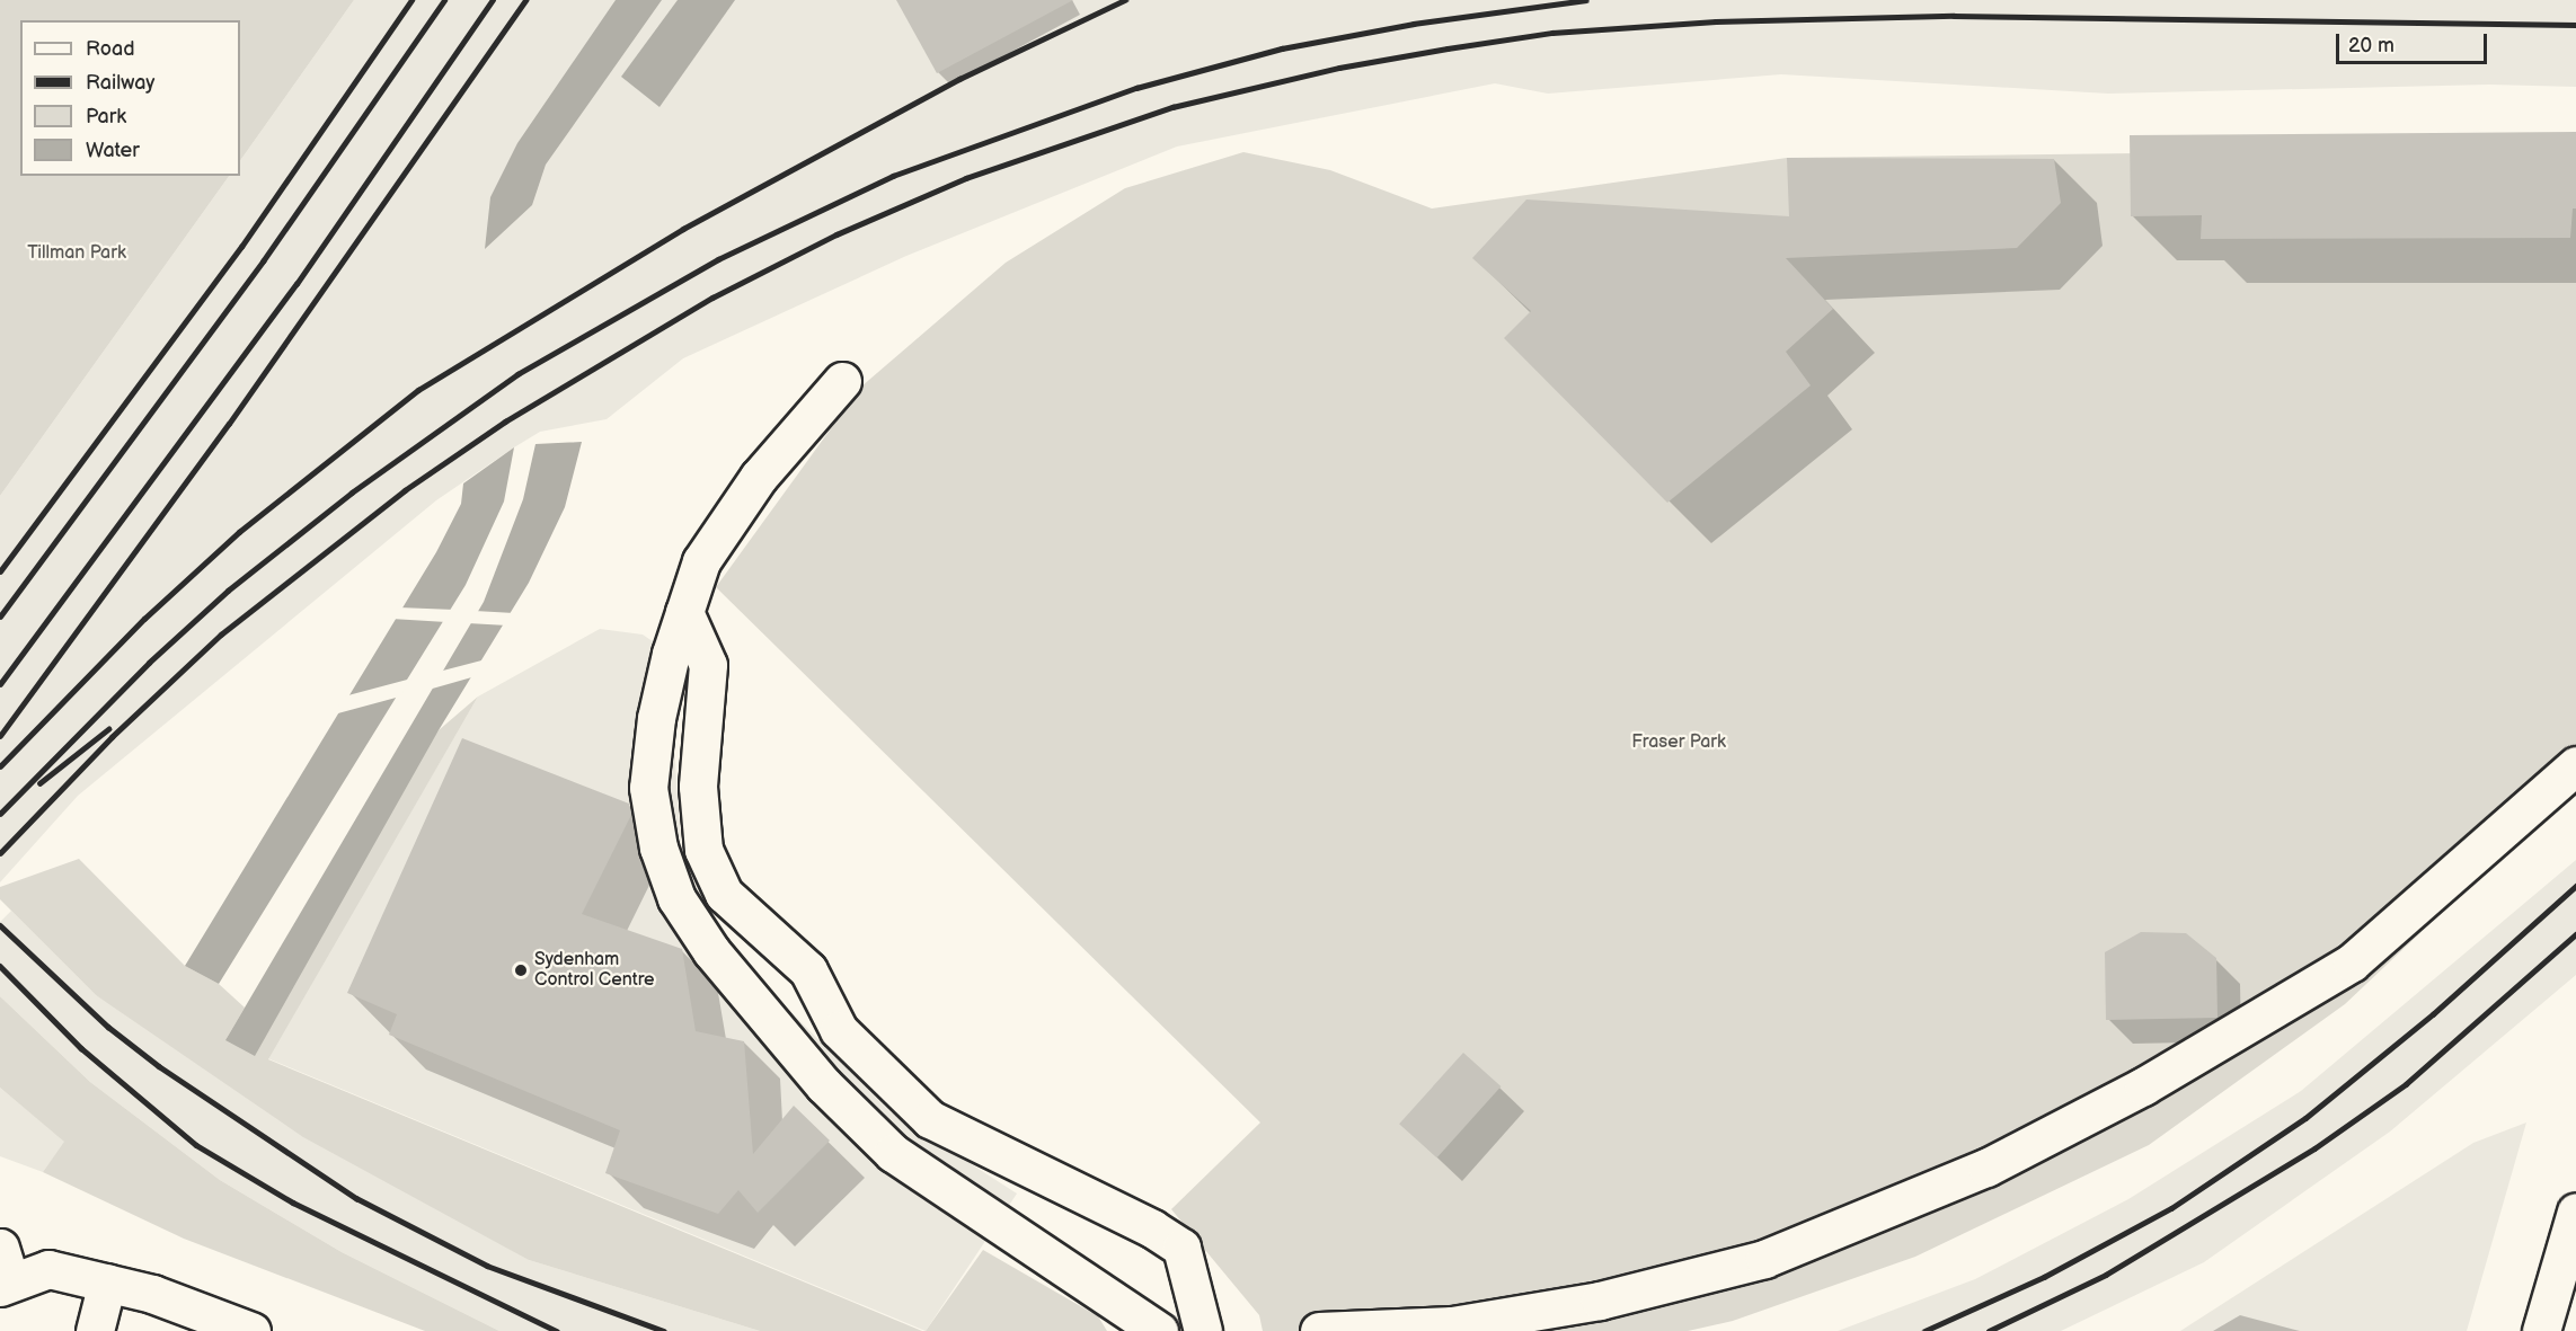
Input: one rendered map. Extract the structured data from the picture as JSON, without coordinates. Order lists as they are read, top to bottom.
{
  "parks": ["Tillman Park", "Fraser Park"],
  "places": ["Sydenham Control Centre"],
  "legend": [
    "Road",
    "Railway",
    "Park",
    "Water"
  ],
  "scale_bar": "20 m"
}
